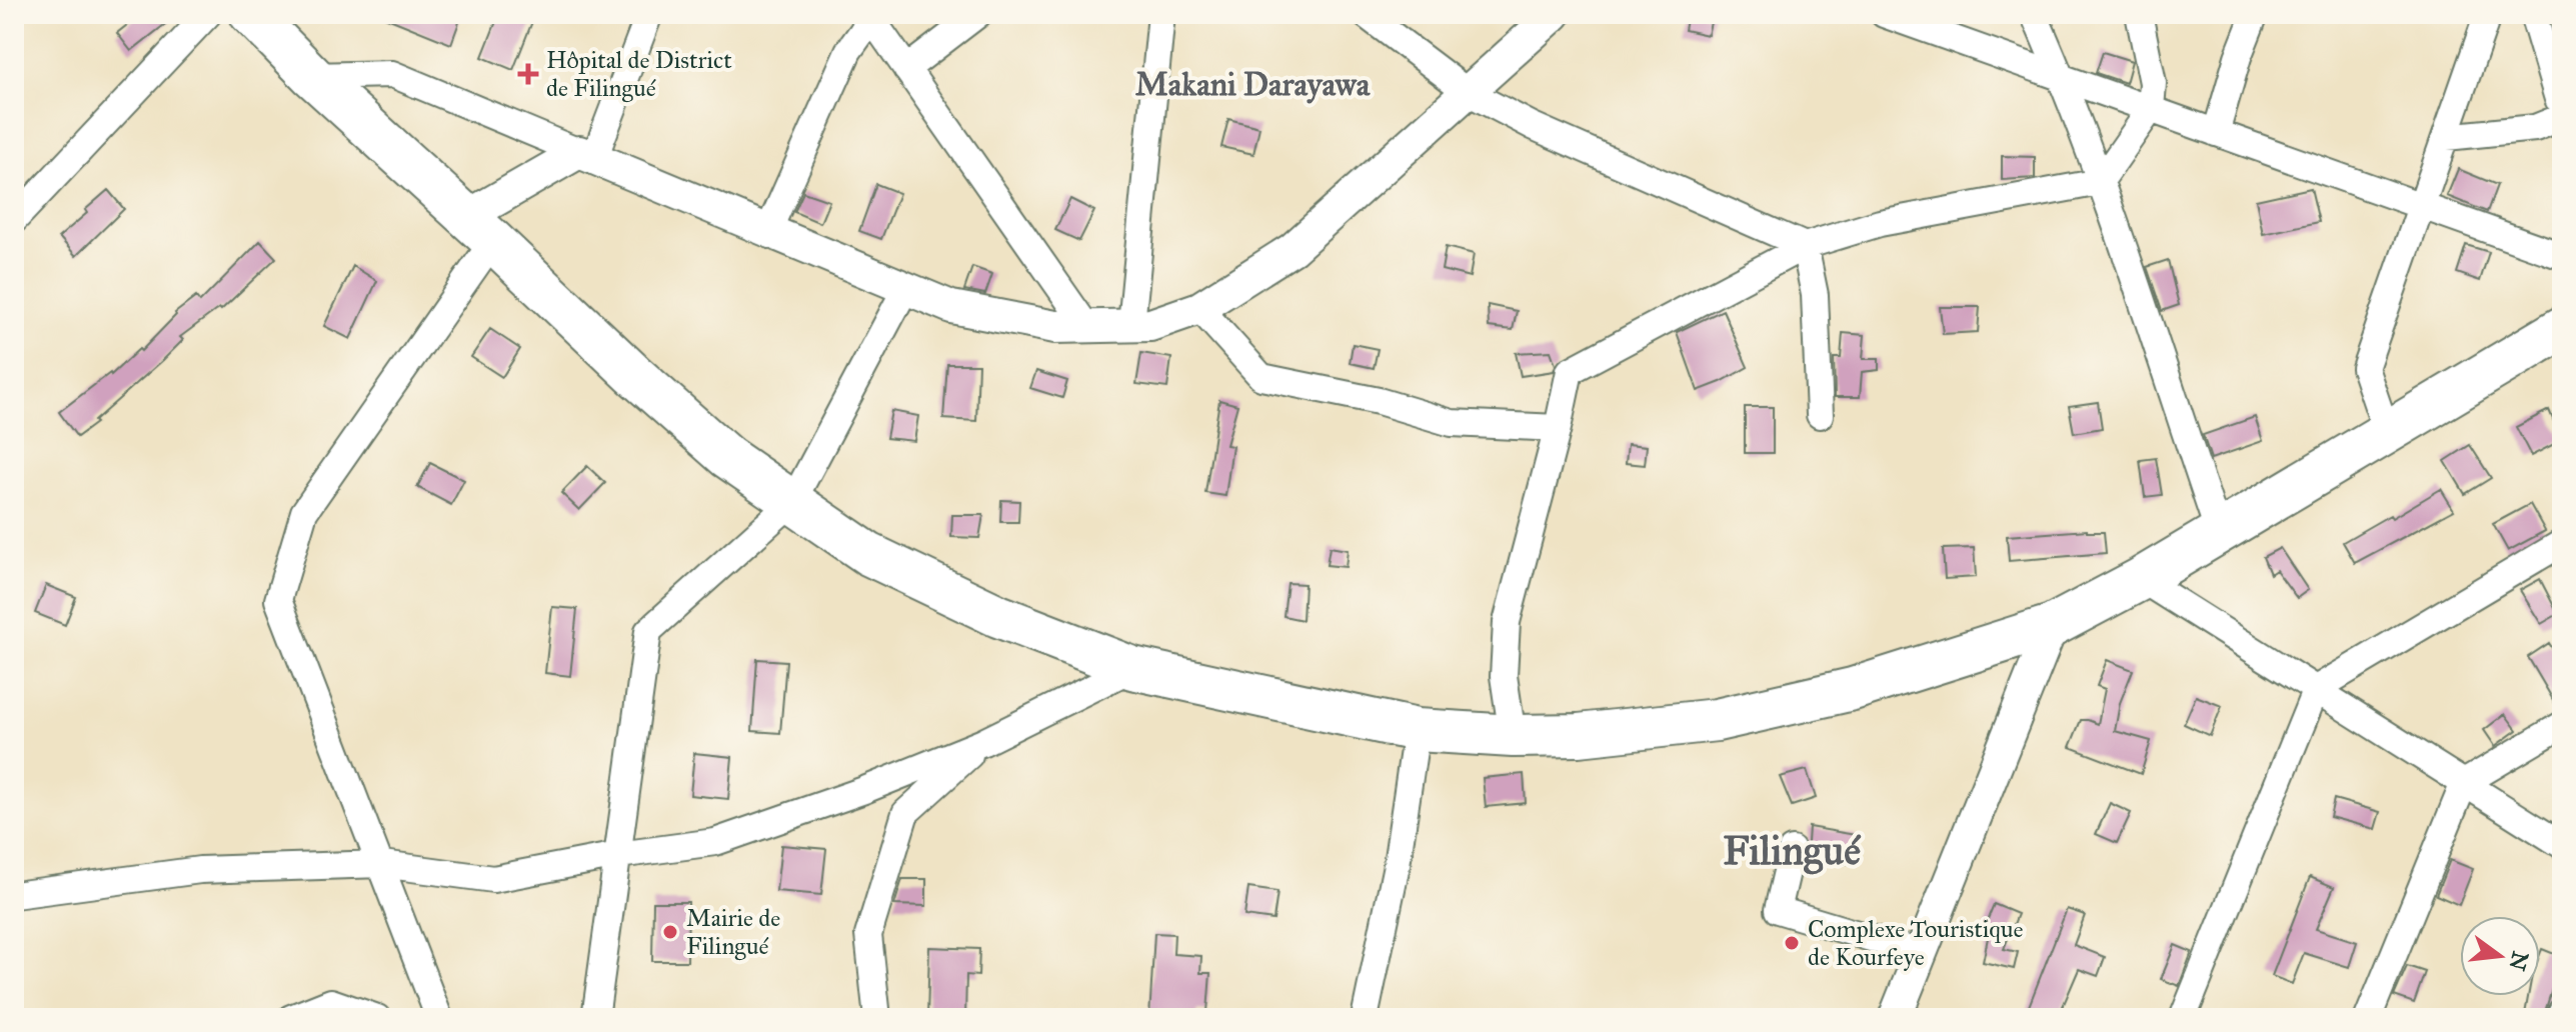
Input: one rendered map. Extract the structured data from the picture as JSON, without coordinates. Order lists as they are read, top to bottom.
{
  "districts": ["Makani Darayawa", "Filingué"],
  "places": {
    "health": ["Hôpital de District de Filingué"],
    "other": ["Mairie de Filingué", "Complexe Touristique de Kourfeye"]
  },
  "north": "right"
}
